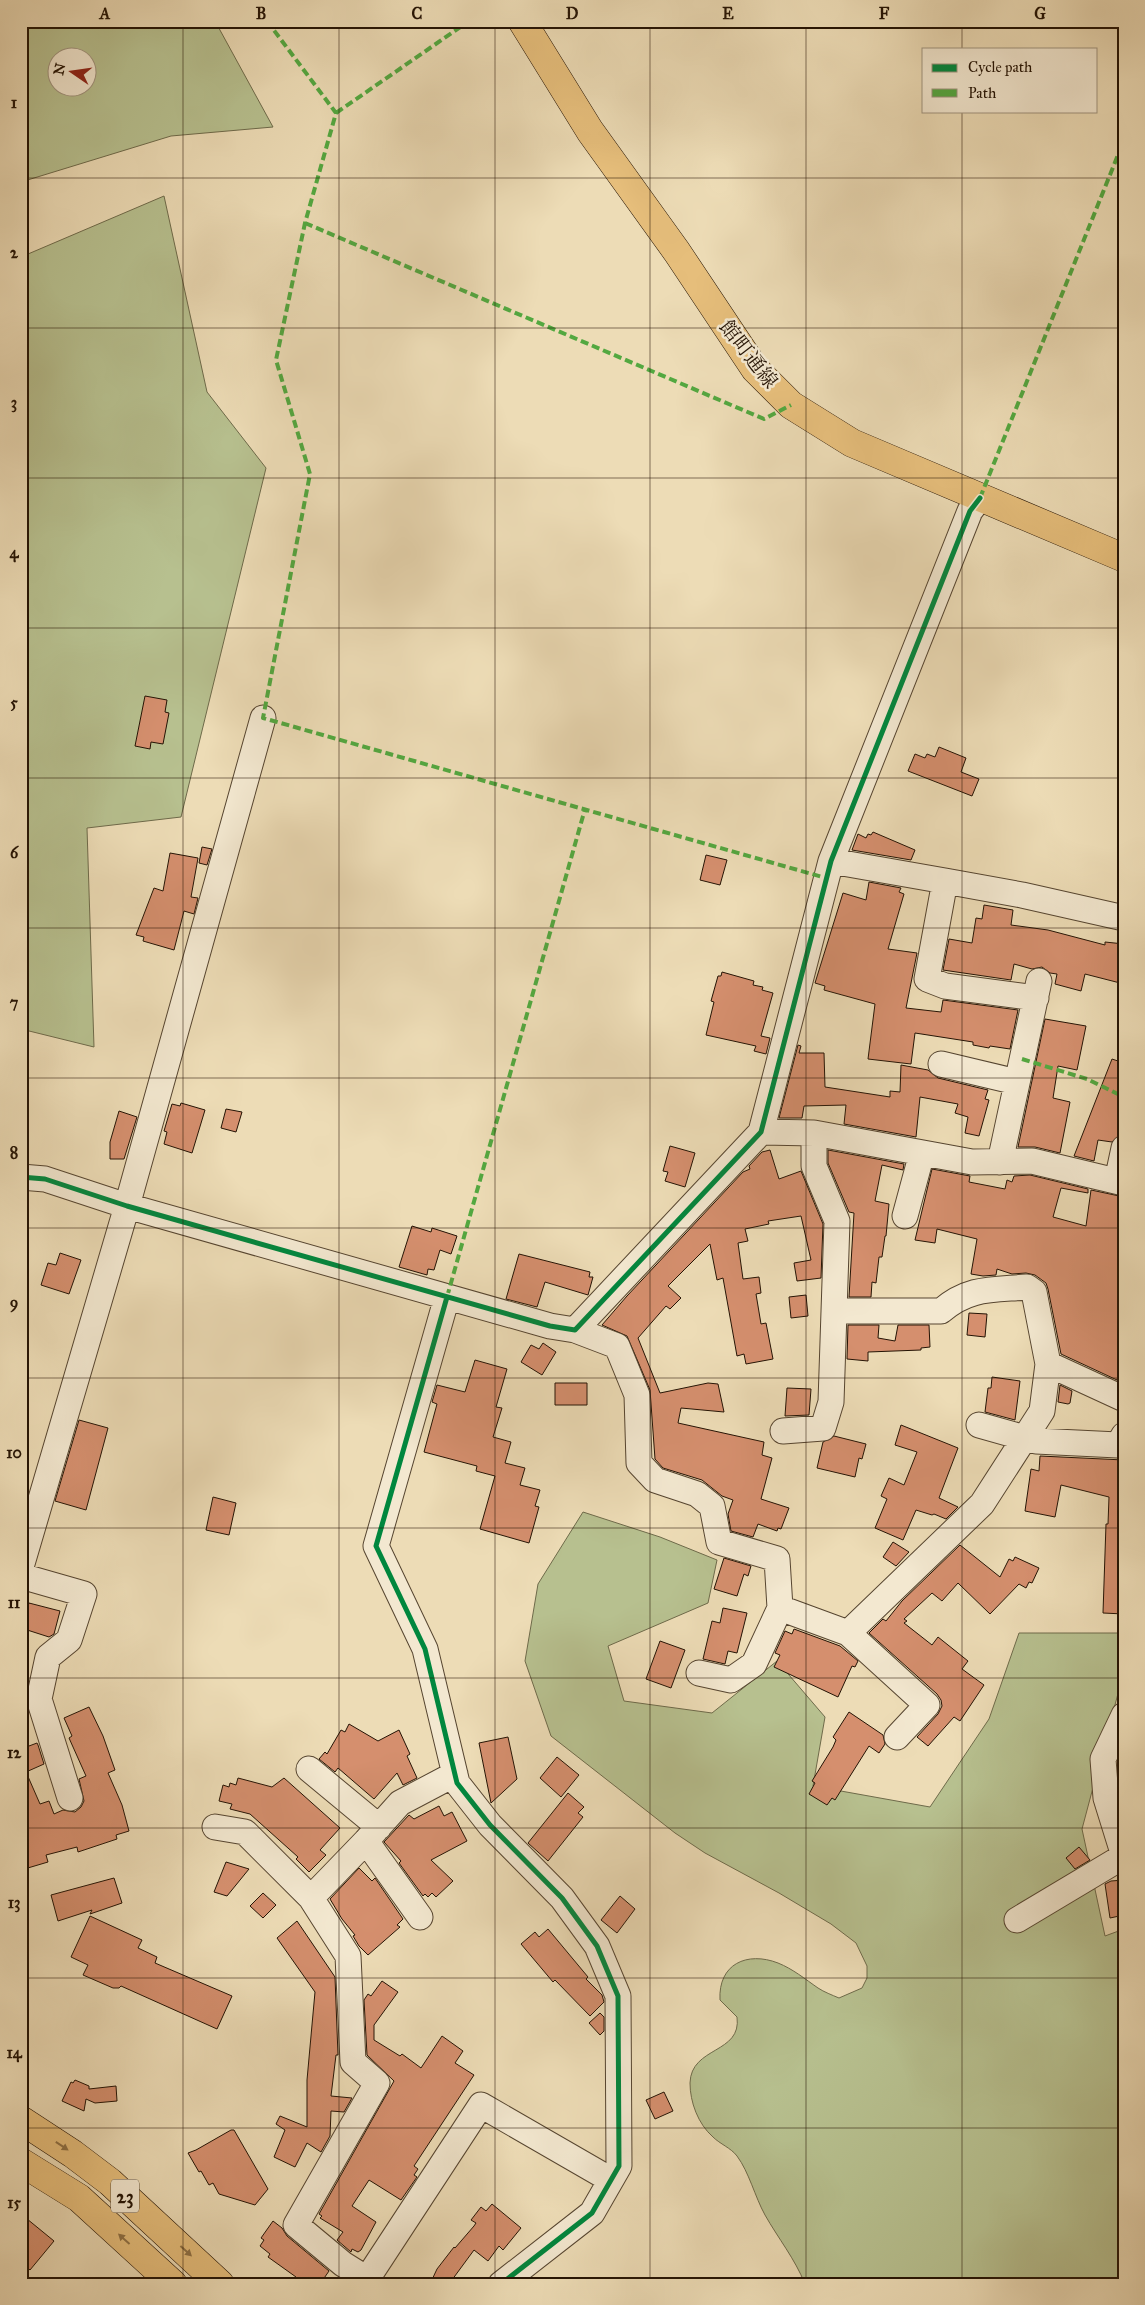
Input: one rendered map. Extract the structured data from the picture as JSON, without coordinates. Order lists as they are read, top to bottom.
{
  "streets": {
    "main road": ["館町通線", "23"]
  },
  "legend": ["Cycle path", "Path"],
  "north": "left",
  "grid": {
    "columns": [
      "A",
      "B",
      "C",
      "D",
      "E",
      "F",
      "G"
    ],
    "rows": [
      "1",
      "2",
      "3",
      "4",
      "5",
      "6",
      "7",
      "8",
      "9",
      "10",
      "11",
      "12",
      "13",
      "14",
      "15"
    ]
  }
}
